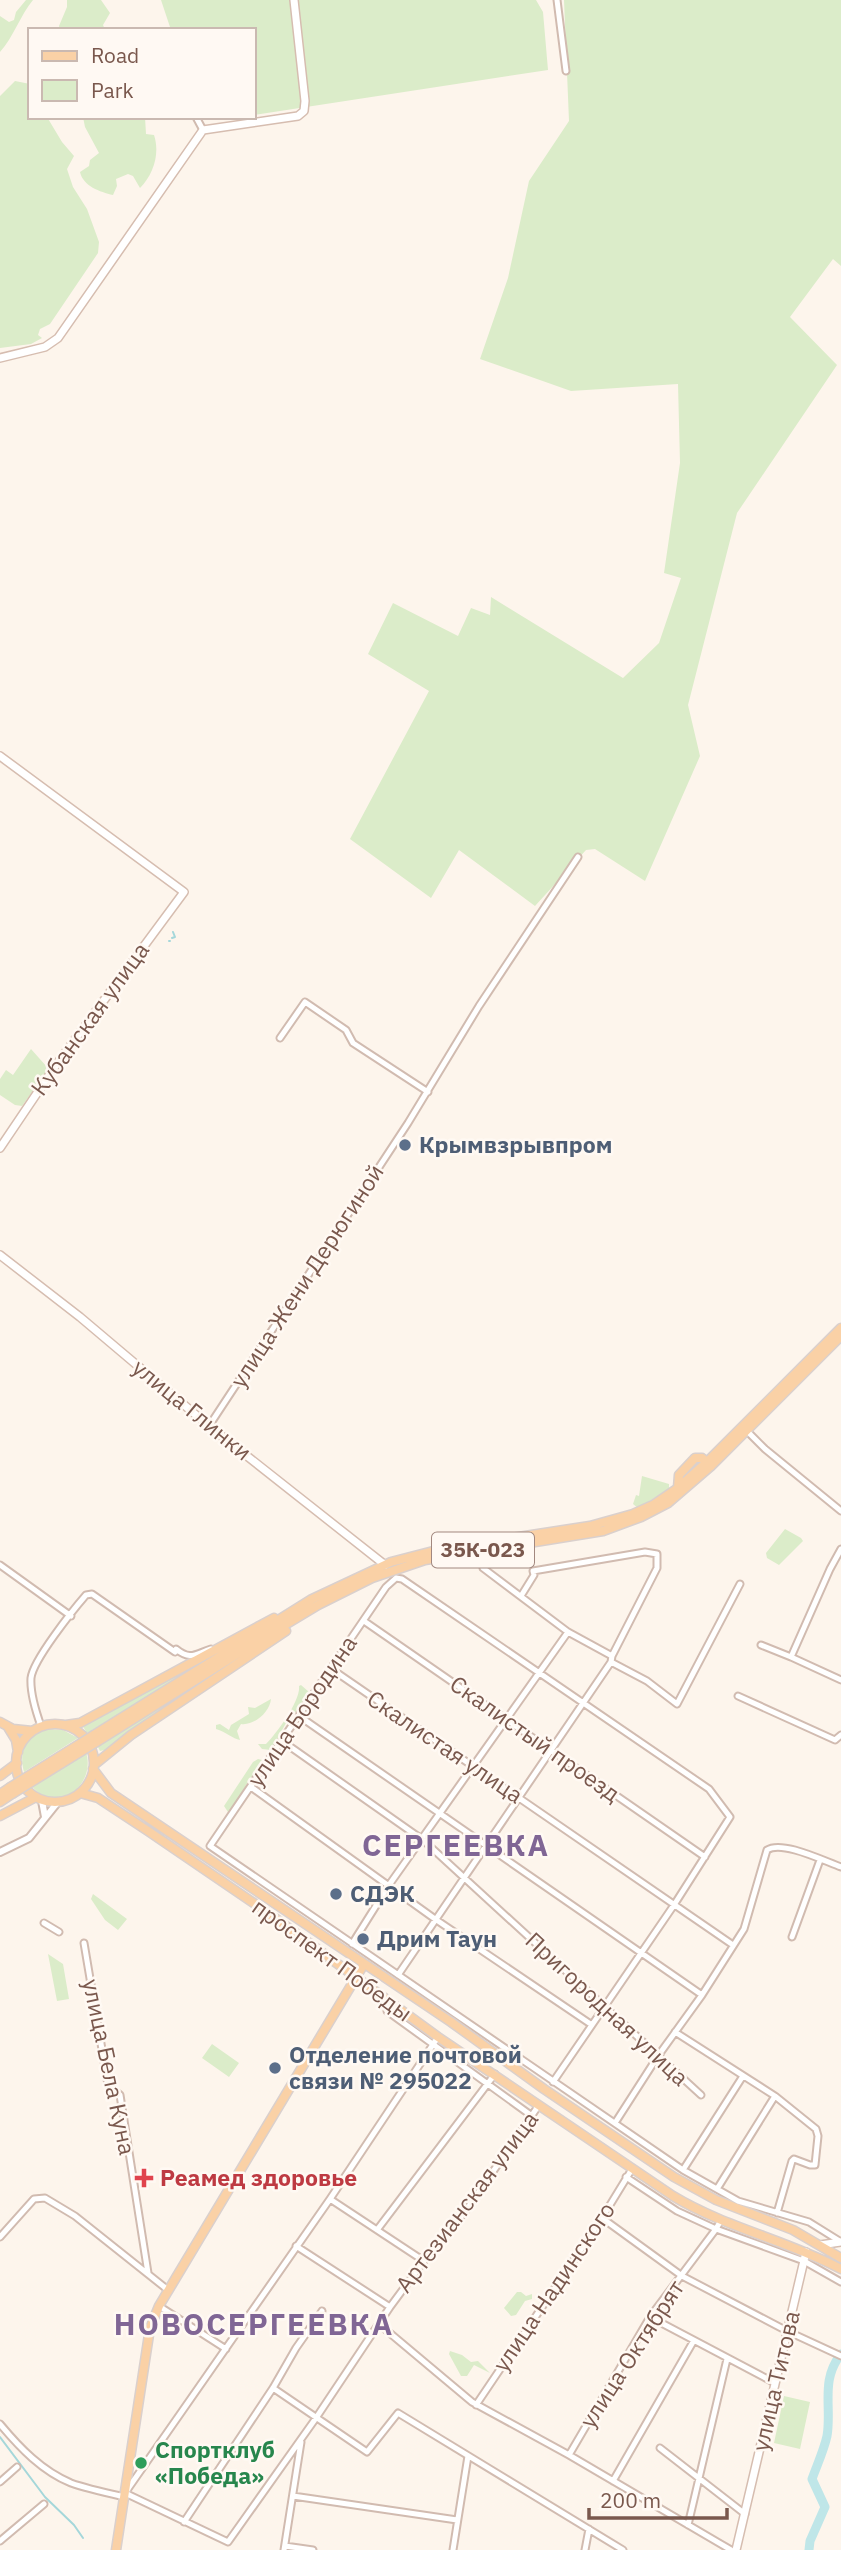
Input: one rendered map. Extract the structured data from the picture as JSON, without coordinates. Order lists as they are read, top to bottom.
{
  "streets": {
    "main road": [
      "Кубанская улица",
      "улица Глинки",
      "35К-023",
      "проспект Победы",
      "улица Титова"
    ],
    "street": [
      "улица Жени Дерюгиной",
      "улица Бородина",
      "Скалистый проезд",
      "Скалистая улица",
      "Пригородная улица",
      "улица Бела Куна",
      "Артезианская улица",
      "улица Надинского",
      "улица Октябрят"
    ]
  },
  "crossings": [
    ["улица Жени Дерюгиной", "улица Глинки"],
    ["улица Глинки", "35К-023"],
    ["улица Бородина", "Скалистый проезд"],
    ["улица Бородина", "Скалистая улица"],
    ["улица Бородина", "Пригородная улица"],
    ["проспект Победы", "Артезианская улица"],
    ["проспект Победы", "улица Надинского"],
    ["проспект Победы", "улица Октябрят"],
    ["проспект Победы", "улица Титова"]
  ],
  "districts": ["СЕРГЕЕВКА", "НОВОСЕРГЕЕВКА"],
  "places": {
    "other": [
      "Крымвзрывпром",
      "СДЭК",
      "Дрим Таун",
      "Отделение почтовой связи № 295022",
      "Спортклуб «Победа»"
    ],
    "health": ["Реамед здоровье"]
  },
  "legend": ["Road", "Park"],
  "scale_bar": "200 m"
}
